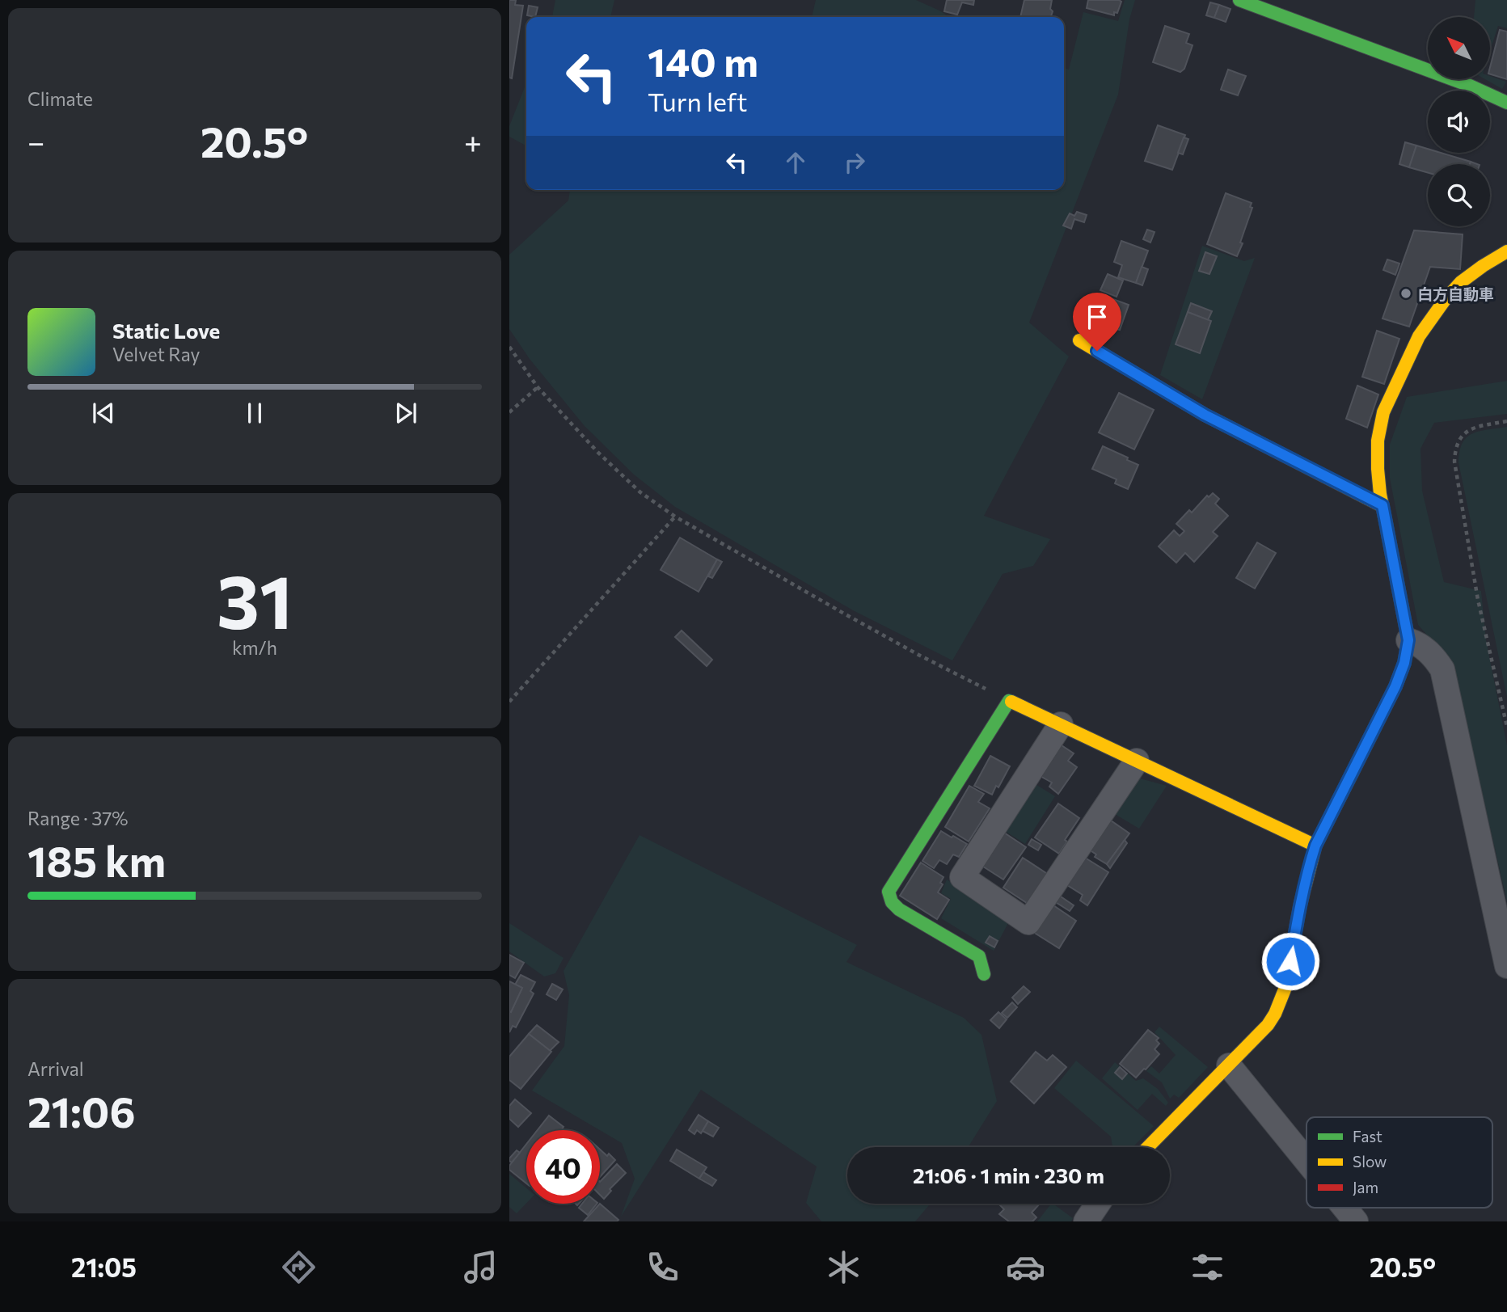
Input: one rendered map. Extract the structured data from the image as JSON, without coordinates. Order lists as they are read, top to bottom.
{
  "places": ["白方自動車"],
  "legend": ["Fast", "Slow", "Jam"],
  "north": "top left",
  "page": {
    "tile": [
      "Climate",
      ["31", "km/h"],
      ["Range · 37%", "185 km"],
      ["Arrival", "21:06"]
    ],
    "turn": ["140 m", "Turn left"],
    "heat": ["−", "20.5°", "+"],
    "song": ["Static Love", "Velvet Ray"],
    "limit": "40",
    "trip": "21:06 · 1 min · 230 m",
    "tabs": ["21:05", "20.5°"]
  }
}
